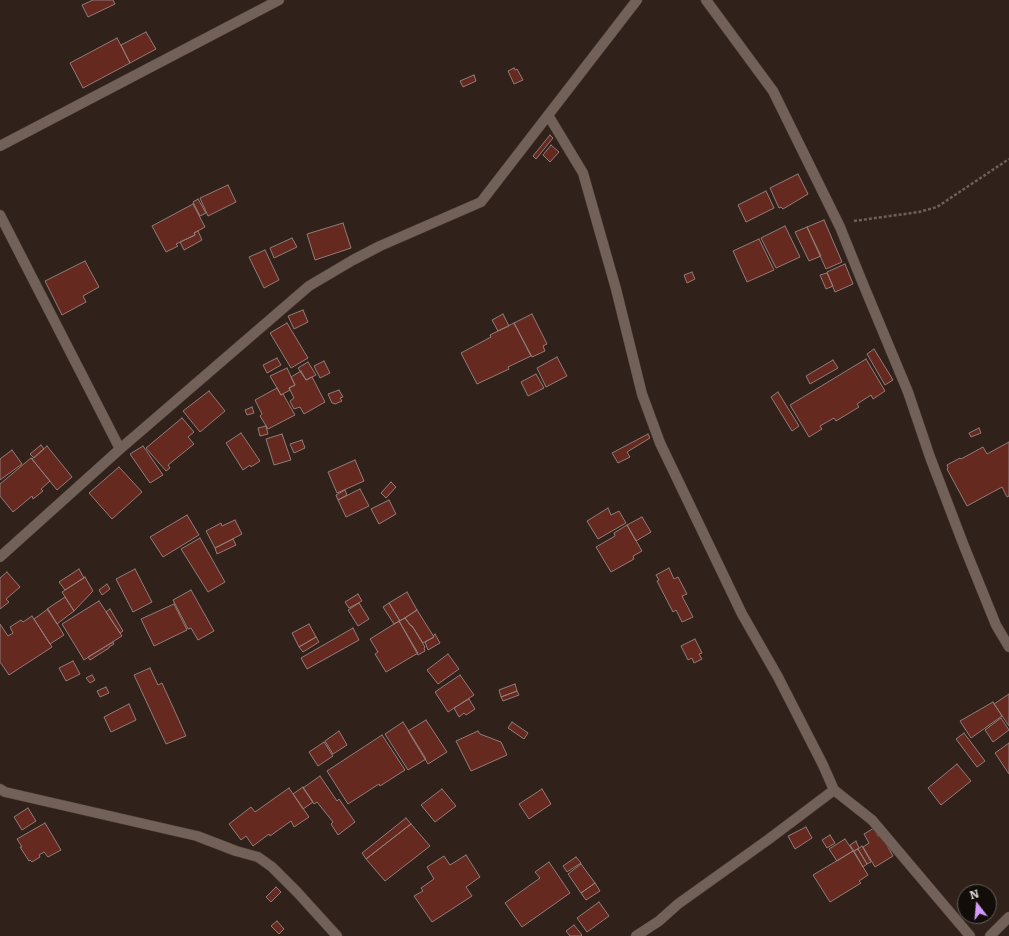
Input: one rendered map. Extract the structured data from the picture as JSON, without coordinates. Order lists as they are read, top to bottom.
{
  "north": "top"
}
